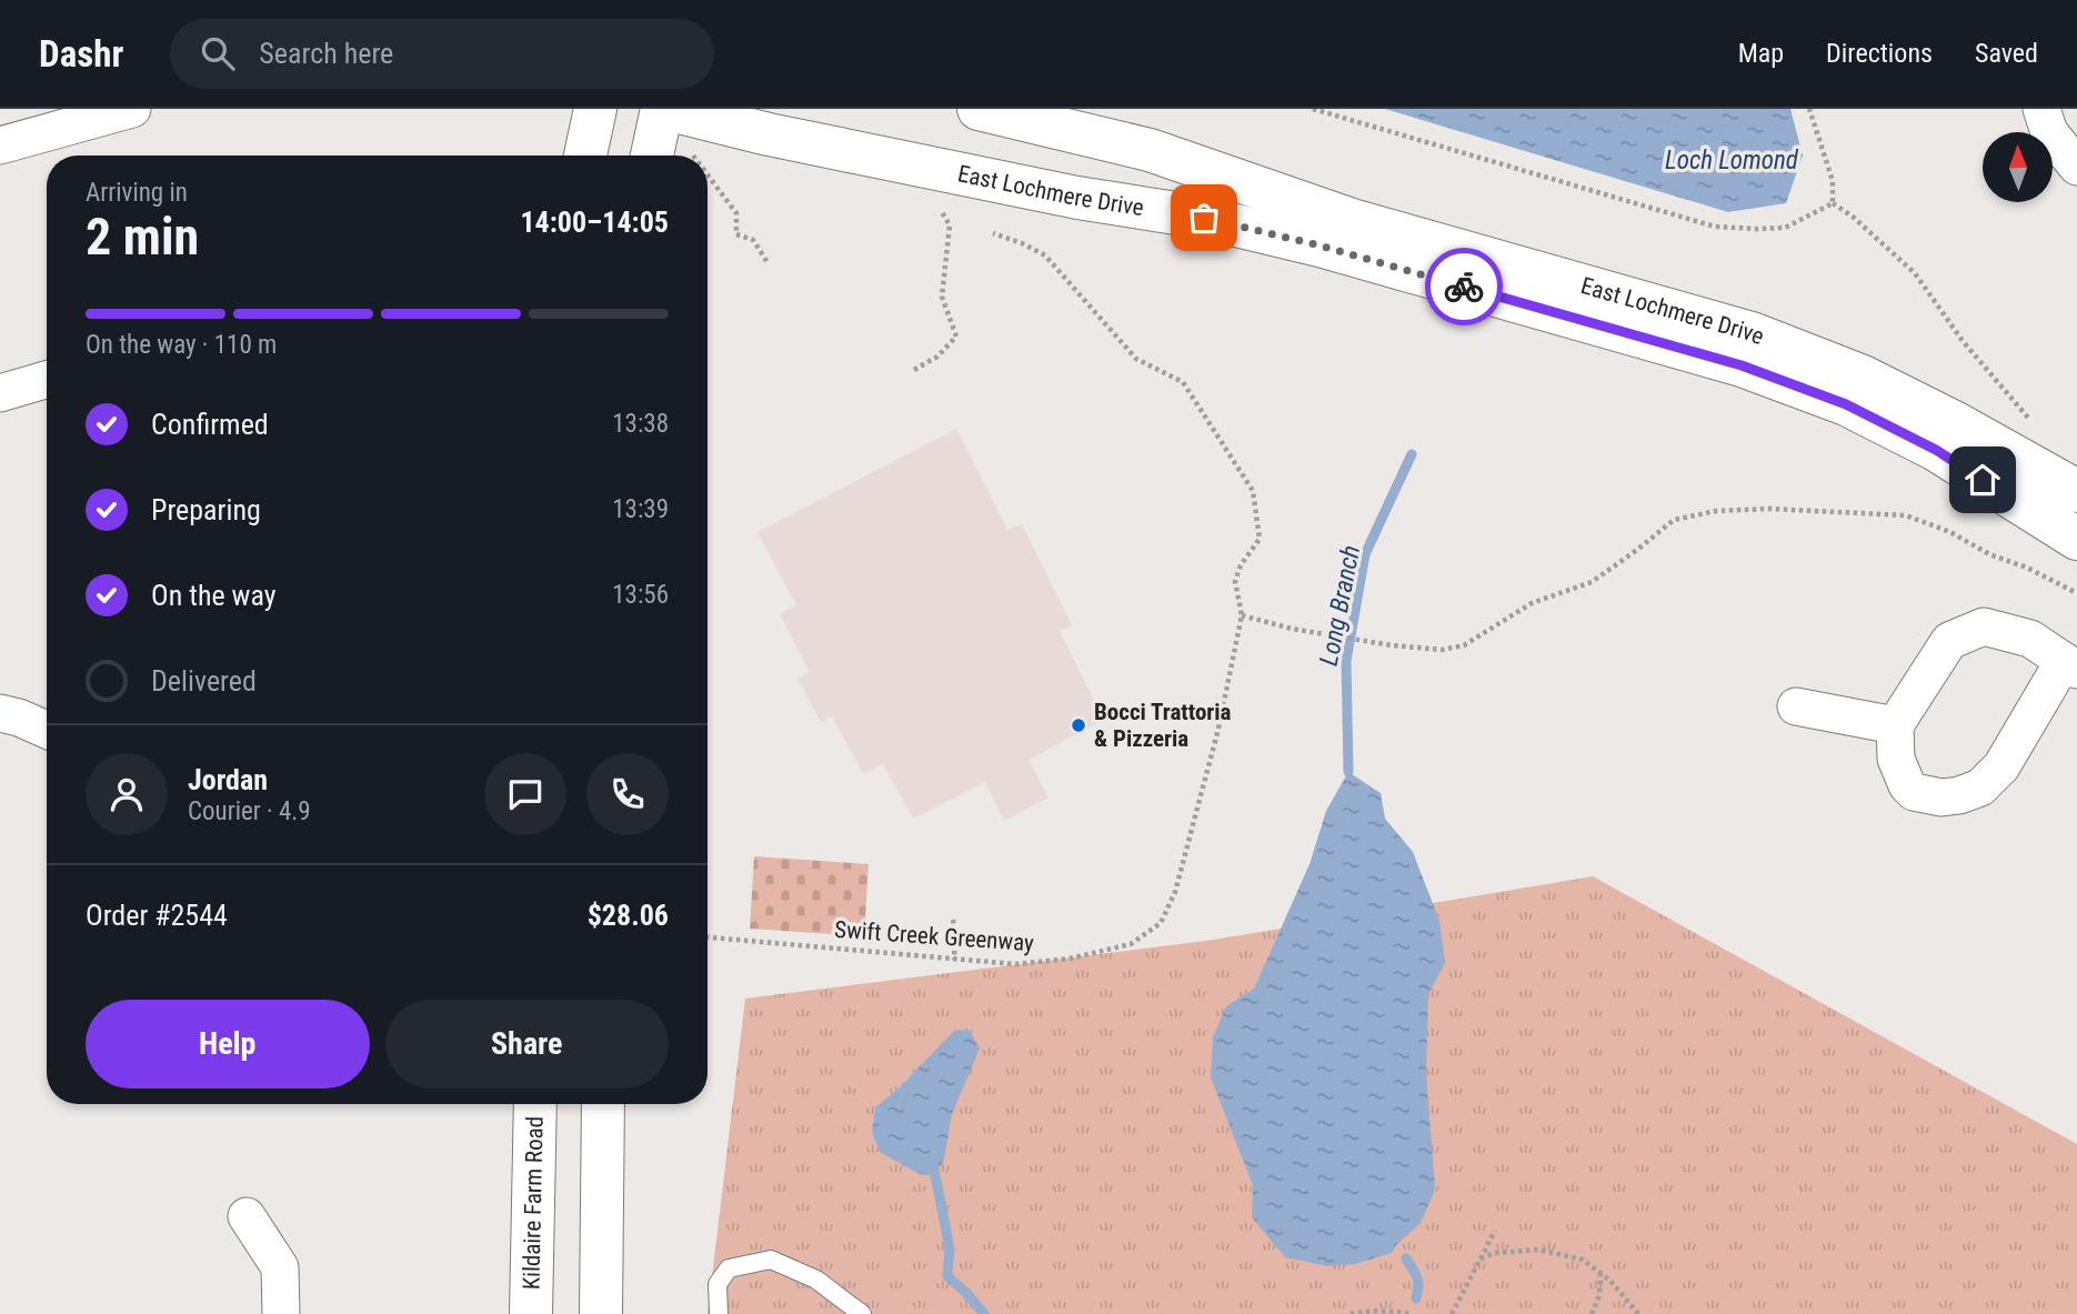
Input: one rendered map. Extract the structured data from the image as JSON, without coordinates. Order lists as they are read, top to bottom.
{
  "streets": {
    "street": ["East Lochmere Drive", "Kildaire Farm Road"],
    "path": ["Swift Creek Greenway"]
  },
  "water": ["Loch Lomond", "Long Branch"],
  "places": ["Bocci Trattoria & Pizzeria"],
  "north": "top",
  "page": {
    "header": "Dashr",
    "search": "Search here",
    "nav": ["Map", "Directions", "Saved"],
    "heading": ["2 min", "Arriving in", "14:00–14:05"],
    "panel": [
      "Jordan",
      "Courier · 4.9",
      "Order #2544",
      "$28.06"
    ],
    "bar": "On the way · 110 m",
    "list": [
      ["Confirmed", "13:38"],
      ["Preparing", "13:39"],
      ["On the way", "13:56"],
      "Delivered"
    ],
    "buttons": ["Help", "Share"]
  }
}
